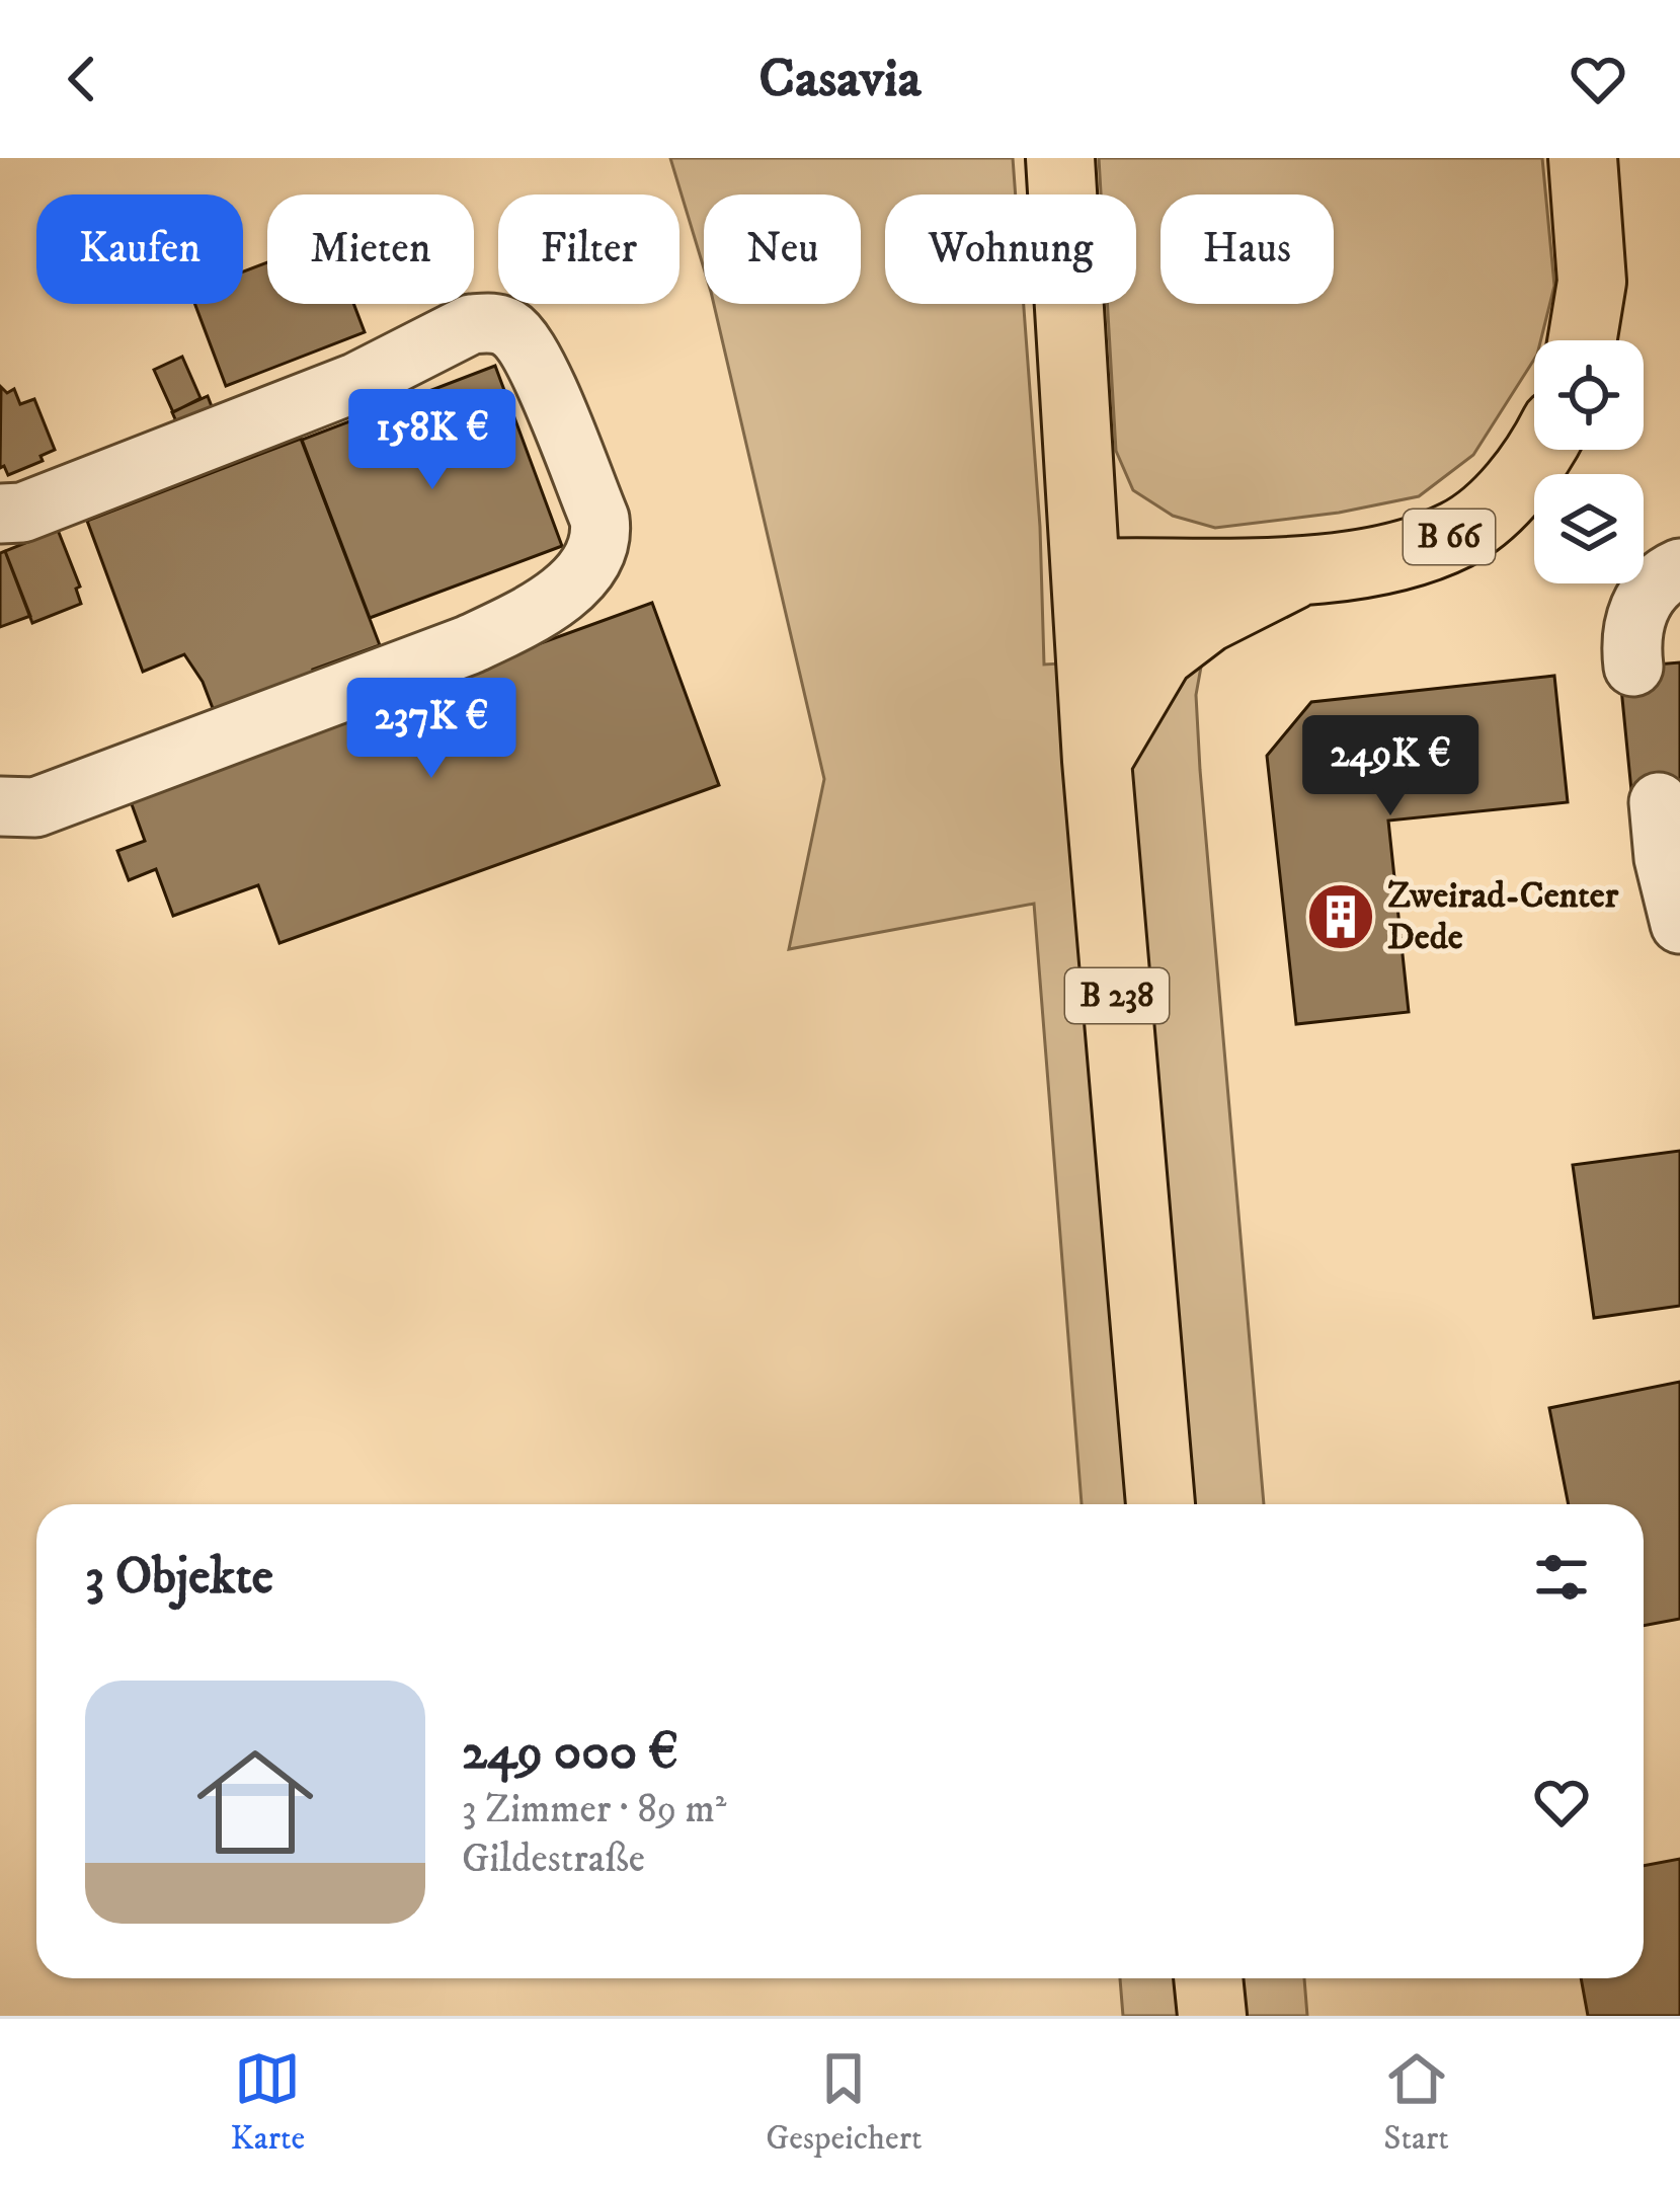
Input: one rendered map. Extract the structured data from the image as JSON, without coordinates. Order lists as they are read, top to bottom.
{
  "streets": {
    "main road": ["B 66", "B 238"]
  },
  "crossings": [
    ["B 66", "B 238"]
  ],
  "places": {
    "building": ["Zweirad-Center Dede"]
  },
  "page": {
    "header": "Casavia",
    "chip": [
      "Kaufen",
      "Mieten",
      "Filter",
      "Neu",
      "Wohnung",
      "Haus"
    ],
    "price": ["158K €", "237K €", "249K €"],
    "heading": "3 Objekte",
    "list": [
      {
        "name": "249 000 €",
        "note": "3 Zimmer · 89 m² · Gildestraße"
      }
    ],
    "tabs": ["Karte", "Gespeichert", "Start"]
  }
}
